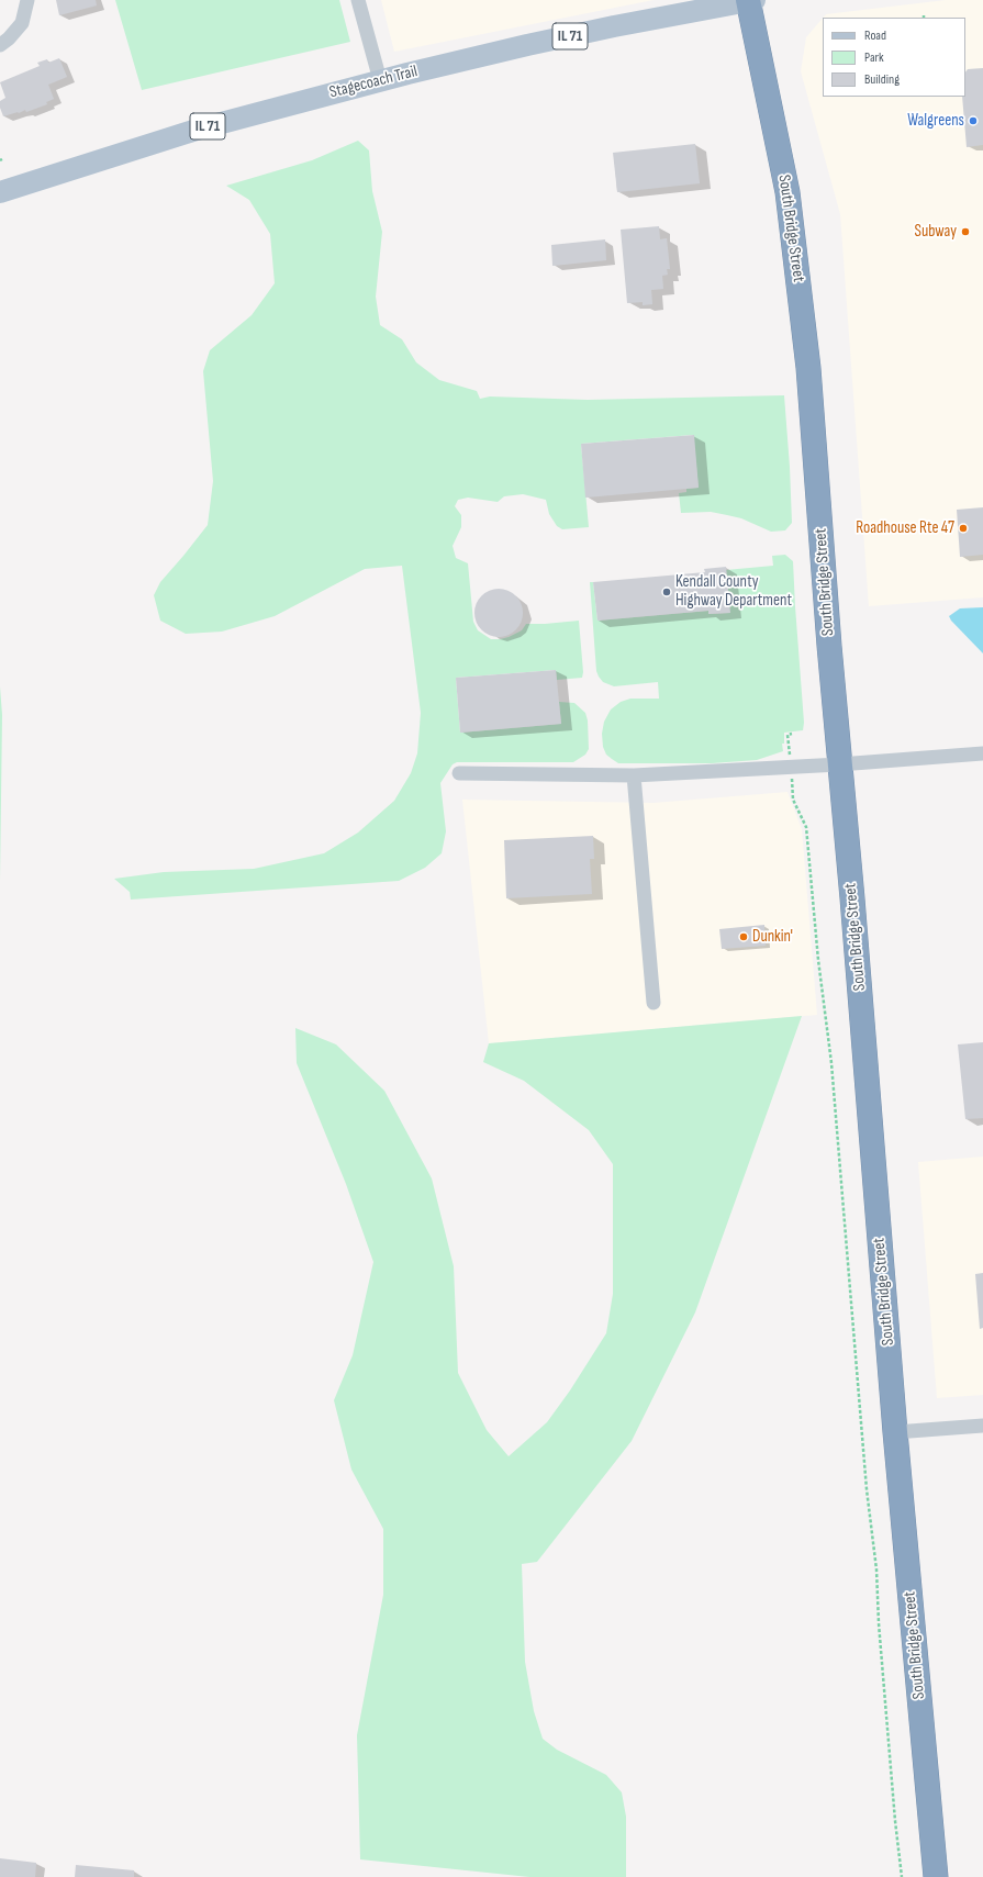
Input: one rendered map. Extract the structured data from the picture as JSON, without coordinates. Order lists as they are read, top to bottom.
{
  "streets": {
    "highway": ["South Bridge Street"],
    "main road": ["IL 71", "Stagecoach Trail"]
  },
  "crossings": [
    ["Stagecoach Trail", "South Bridge Street"]
  ],
  "places": [
    "Walgreens",
    "Subway",
    "Roadhouse Rte 47",
    "Kendall County Highway Department",
    "Dunkin'"
  ],
  "legend": ["Road", "Park", "Building"]
}
